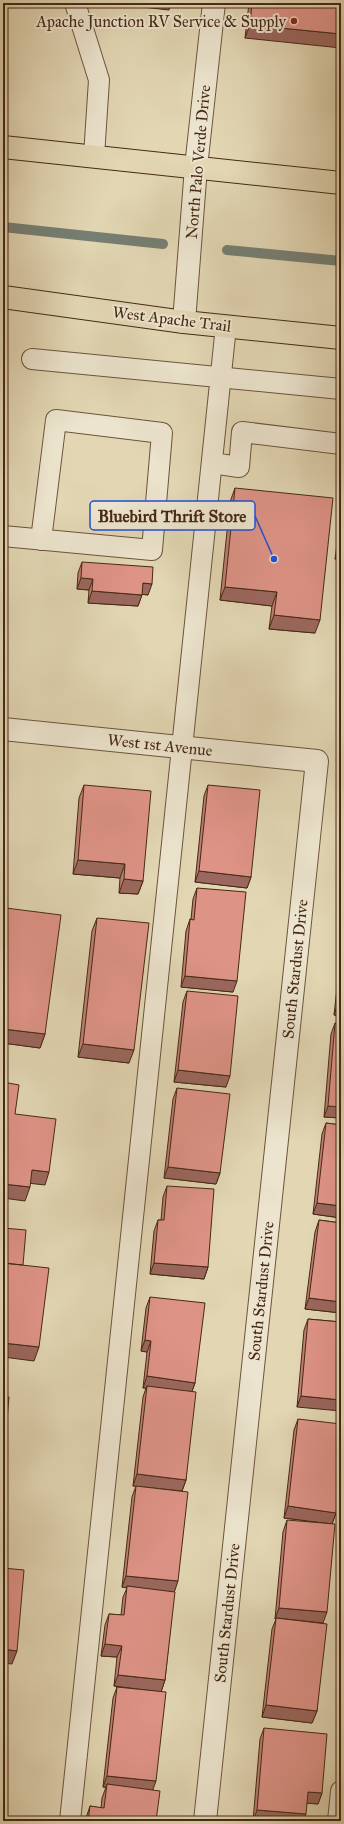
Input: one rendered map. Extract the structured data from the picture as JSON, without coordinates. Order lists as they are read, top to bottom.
{
  "streets": {
    "main road": ["West Apache Trail"],
    "street": ["North Palo Verde Drive", "West 1st Avenue", "South Stardust Drive"]
  },
  "crossings": [
    ["North Palo Verde Drive", "West Apache Trail"],
    ["West 1st Avenue", "South Stardust Drive"]
  ],
  "places": ["Apache Junction RV Service & Supply", "Bluebird Thrift Store"]
}
